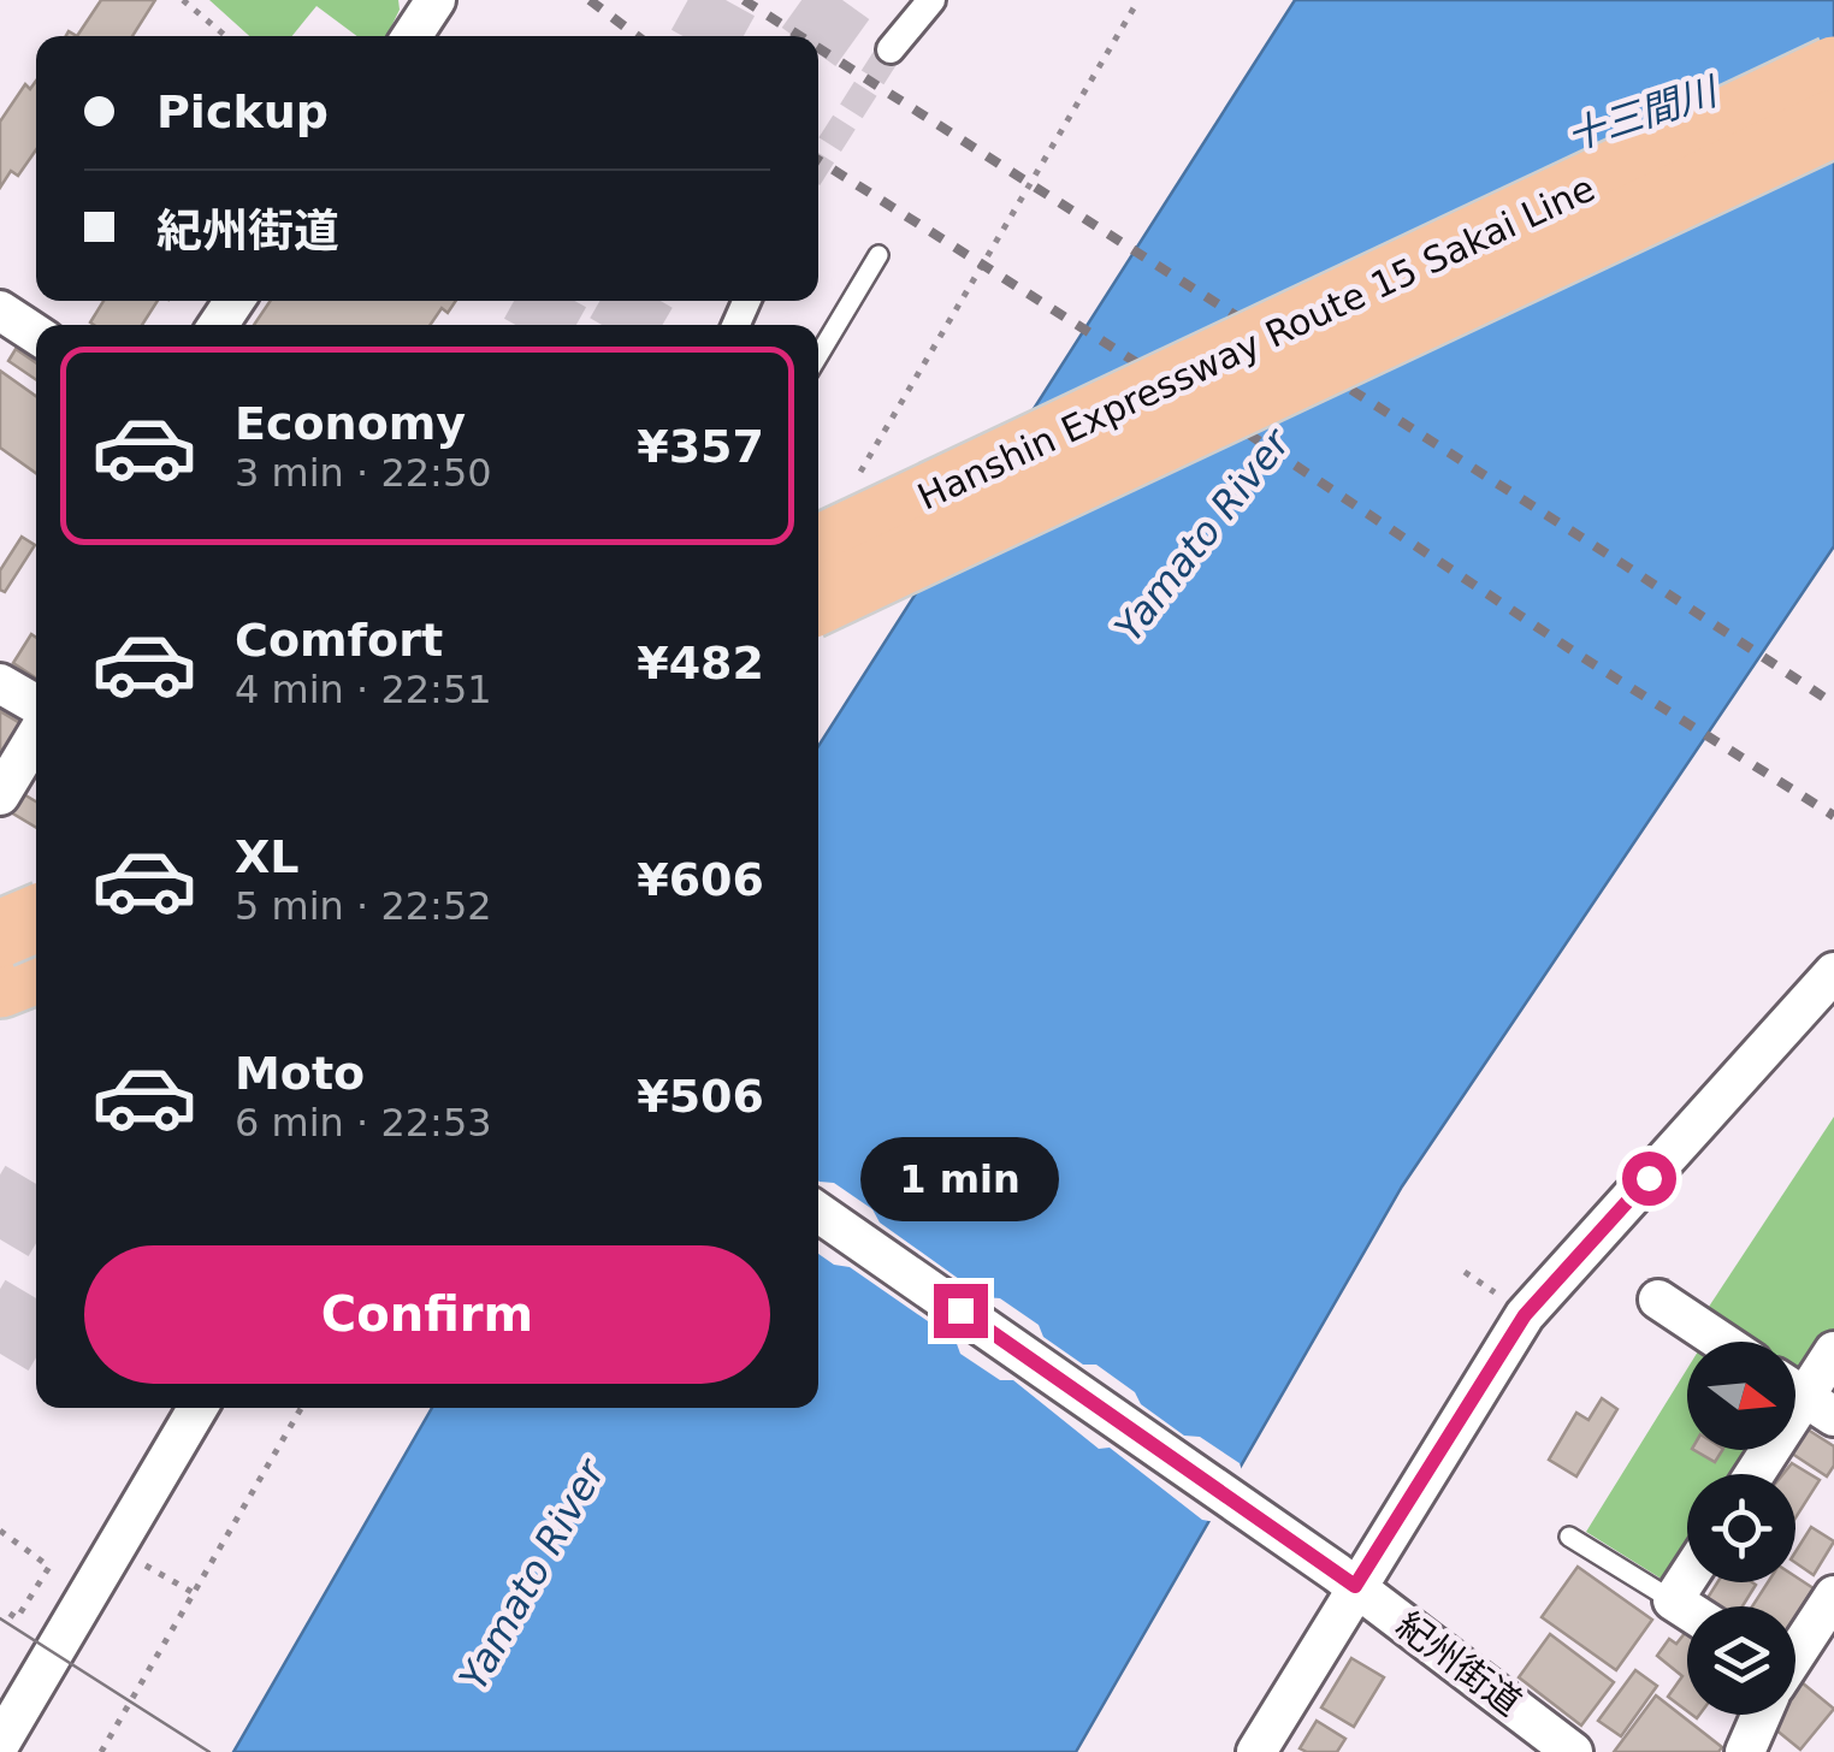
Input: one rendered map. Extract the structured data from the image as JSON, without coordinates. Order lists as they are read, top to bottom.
{
  "streets": {
    "highway": ["Hanshin Expressway Route 15 Sakai Line"],
    "street": ["紀州街道"]
  },
  "water": ["十三間川", "Yamato River"],
  "north": "right",
  "page": {
    "banner": ["Pickup", "紀州街道"],
    "list": [
      {
        "name": "Economy",
        "note": "3 min · 22:50",
        "value": "¥357"
      },
      {
        "name": "Comfort",
        "note": "4 min · 22:51",
        "value": "¥482"
      },
      {
        "name": "XL",
        "note": "5 min · 22:52",
        "value": "¥606"
      },
      {
        "name": "Moto",
        "note": "6 min · 22:53",
        "value": "¥506"
      }
    ],
    "bubble": "1 min",
    "buttons": "Confirm"
  }
}
